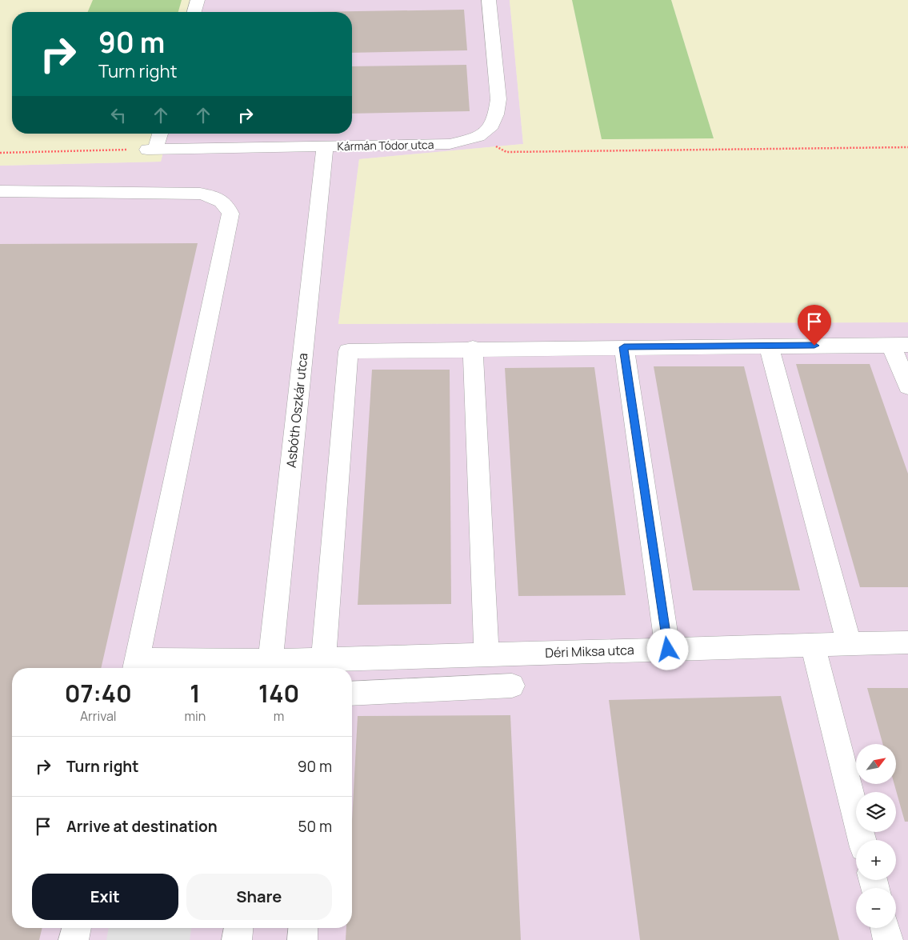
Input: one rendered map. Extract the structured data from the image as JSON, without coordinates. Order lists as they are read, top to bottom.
{
  "streets": {
    "street": ["Kármán Tódor utca", "Asbóth Oszkár utca", "Déri Miksa utca"]
  },
  "crossings": [
    ["Kármán Tódor utca", "Asbóth Oszkár utca"],
    ["Asbóth Oszkár utca", "Déri Miksa utca"]
  ],
  "north": "top right",
  "page": {
    "turn": ["90 m", "Turn right"],
    "eta": [
      "07:40",
      "Arrival",
      "1",
      "min",
      "140",
      "m"
    ],
    "list": [
      {
        "name": "Turn right",
        "value": "90 m"
      },
      {
        "name": "Arrive at destination",
        "value": "50 m"
      }
    ],
    "map_buttons": ["+", "−"],
    "buttons": ["Exit", "Share"]
  }
}
